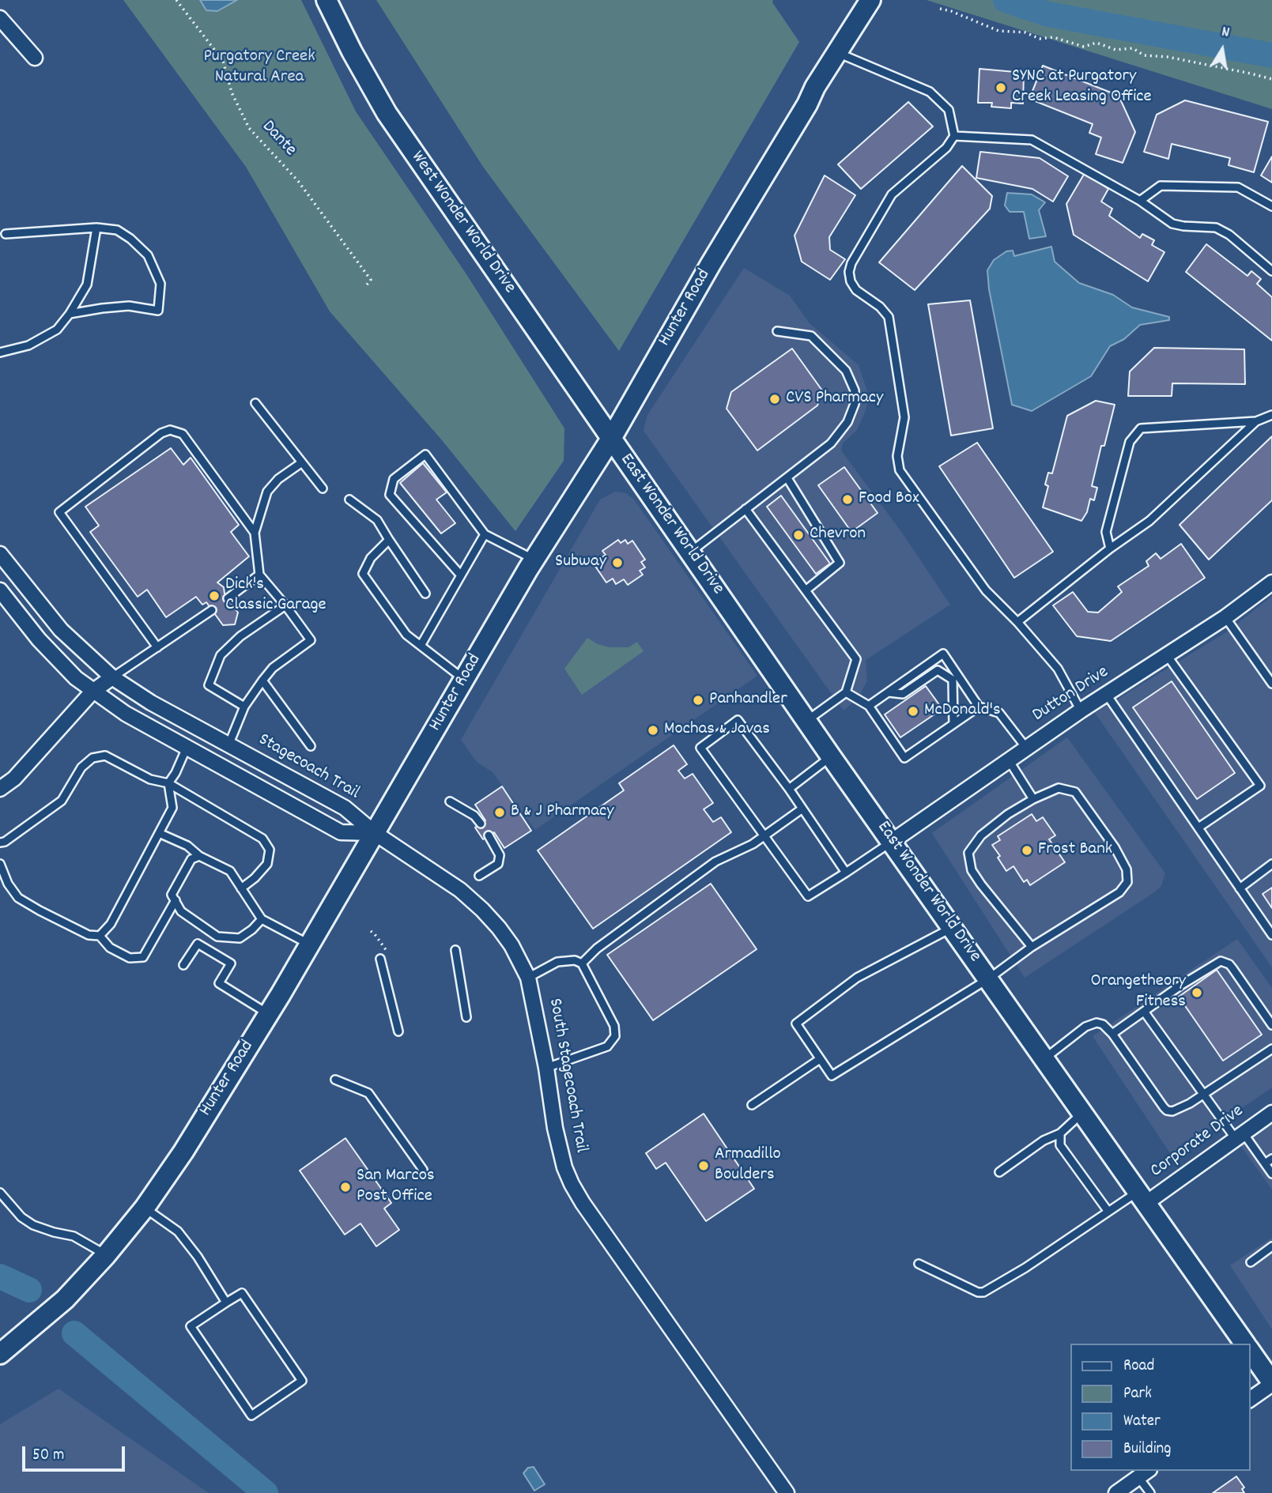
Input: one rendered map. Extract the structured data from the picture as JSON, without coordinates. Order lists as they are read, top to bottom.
{
  "streets": {
    "main road": ["West Wonder World Drive", "Hunter Road", "East Wonder World Drive"],
    "street": [
      "Dutton Drive",
      "Stagecoach Trail",
      "South Stagecoach Trail",
      "Corporate Drive"
    ],
    "path": ["Dante"]
  },
  "crossings": [
    ["West Wonder World Drive", "Hunter Road"],
    ["West Wonder World Drive", "East Wonder World Drive"],
    ["Hunter Road", "East Wonder World Drive"],
    ["Hunter Road", "Stagecoach Trail"],
    ["Hunter Road", "South Stagecoach Trail"],
    ["East Wonder World Drive", "Dutton Drive"],
    ["East Wonder World Drive", "Corporate Drive"],
    ["Stagecoach Trail", "South Stagecoach Trail"]
  ],
  "parks": ["Purgatory Creek Natural Area"],
  "places": [
    "SYNC at Purgatory Creek Leasing Office",
    "CVS Pharmacy",
    "Food Box",
    "Chevron",
    "Subway",
    "Dick's Classic Garage",
    "Panhandler",
    "McDonald's",
    "Mochas & Javas",
    "B & J Pharmacy",
    "Frost Bank",
    "Orangetheory Fitness",
    "Armadillo Boulders",
    "San Marcos Post Office"
  ],
  "legend": [
    "Road",
    "Park",
    "Water",
    "Building"
  ],
  "scale_bar": "50 m",
  "north": "top"
}
